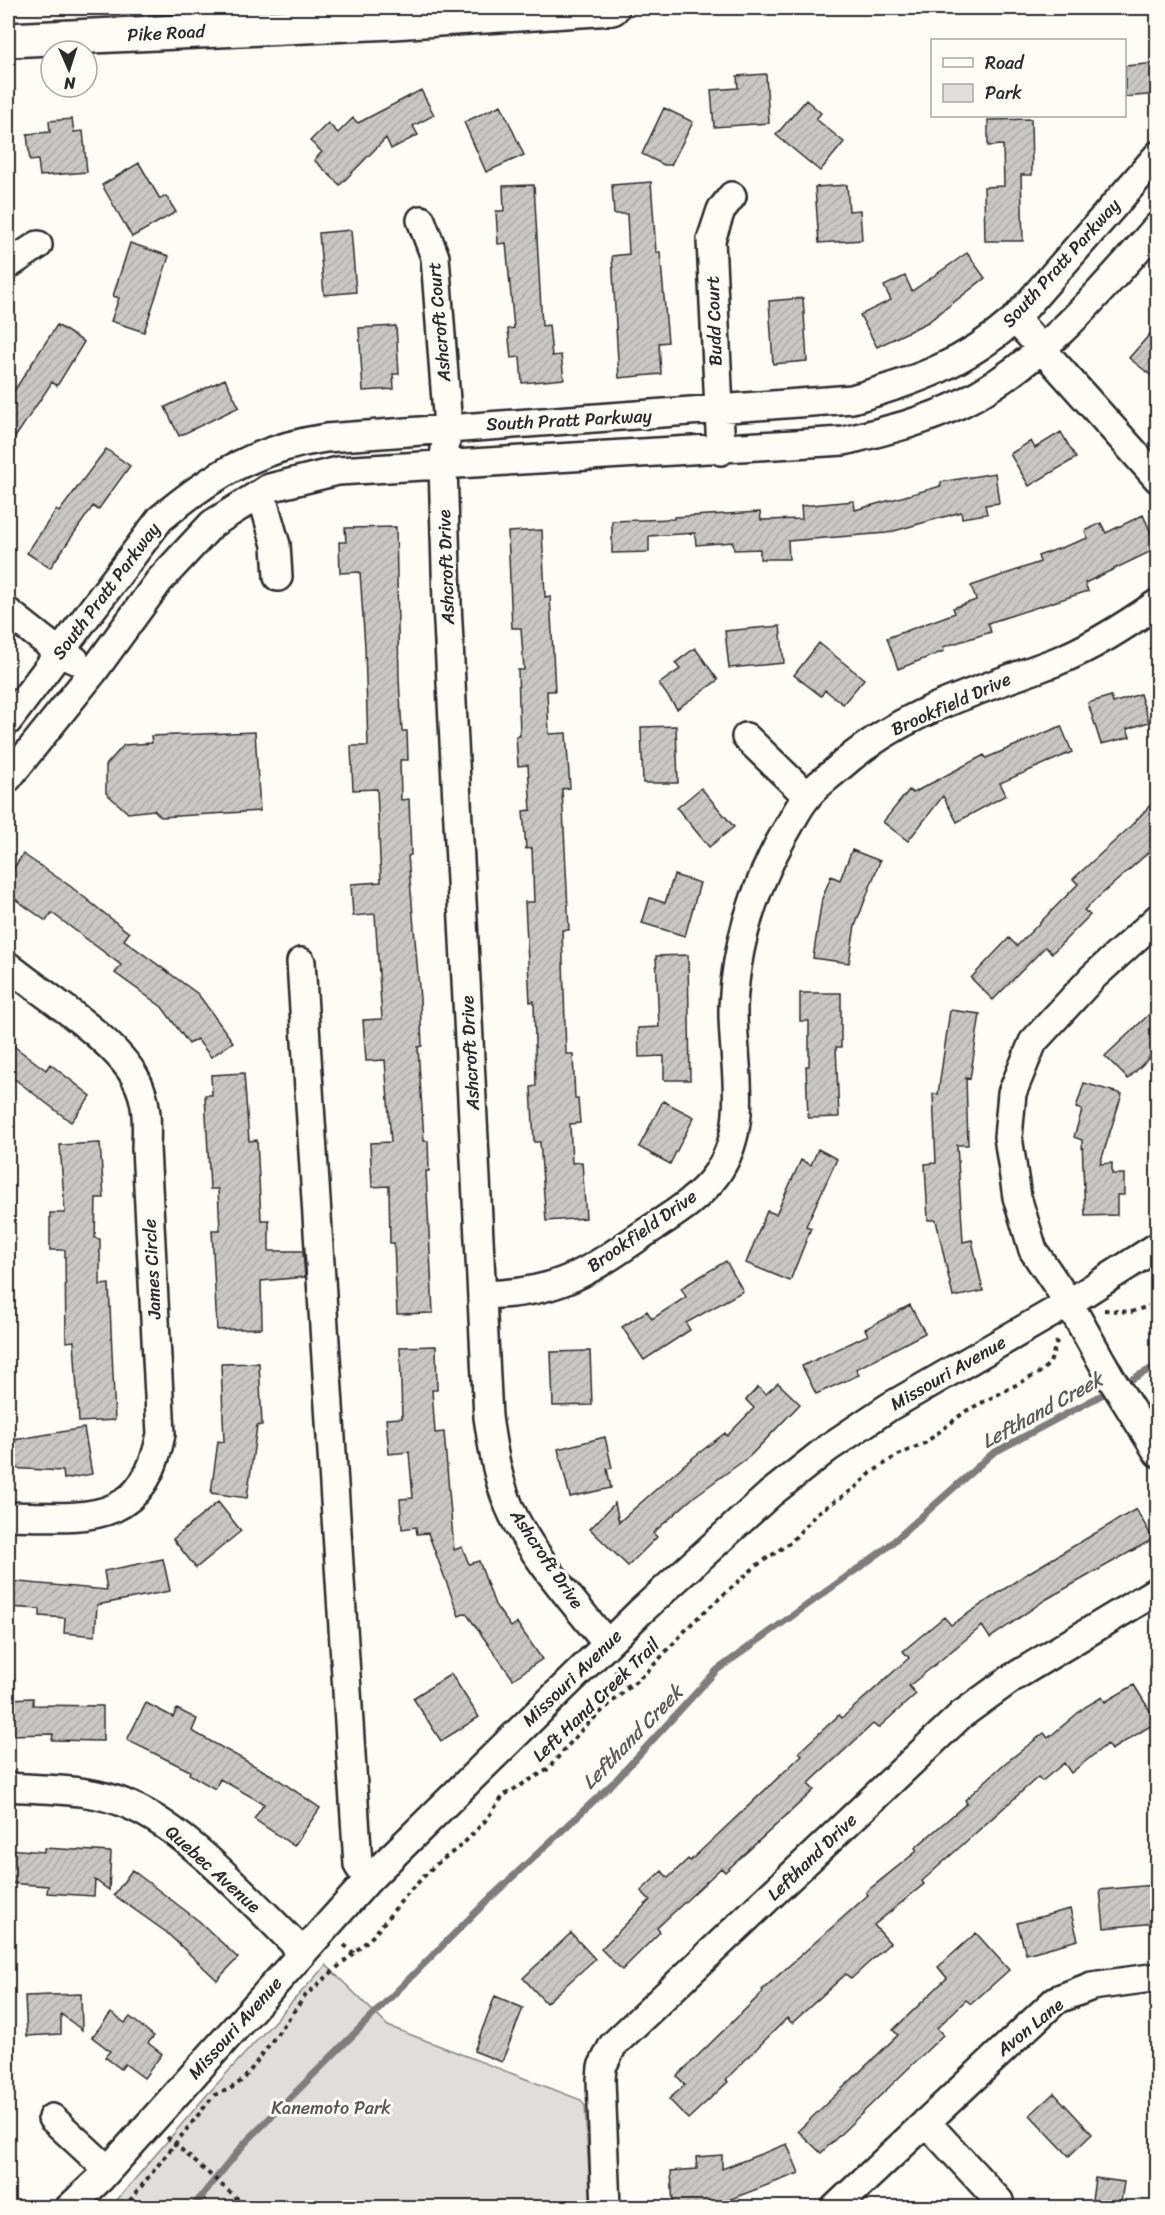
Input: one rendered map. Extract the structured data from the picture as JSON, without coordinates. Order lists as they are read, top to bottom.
{
  "streets": {
    "main road": ["Pike Road"],
    "street": [
      "South Pratt Parkway",
      "Budd Court",
      "Ashcroft Court",
      "Ashcroft Drive",
      "Brookfield Drive",
      "James Circle",
      "Missouri Avenue",
      "Lefthand Drive",
      "Quebec Avenue",
      "Avon Lane"
    ],
    "path": ["Left Hand Creek Trail"]
  },
  "crossings": [
    ["South Pratt Parkway", "Budd Court"],
    ["South Pratt Parkway", "Ashcroft Court"],
    ["South Pratt Parkway", "Ashcroft Drive"],
    ["Ashcroft Court", "Ashcroft Drive"],
    ["Ashcroft Drive", "Brookfield Drive"],
    ["Ashcroft Drive", "Missouri Avenue"],
    ["Missouri Avenue", "Quebec Avenue"]
  ],
  "water": ["Lefthand Creek"],
  "parks": ["Kanemoto Park"],
  "legend": ["Road", "Park"],
  "north": "bottom"
}
